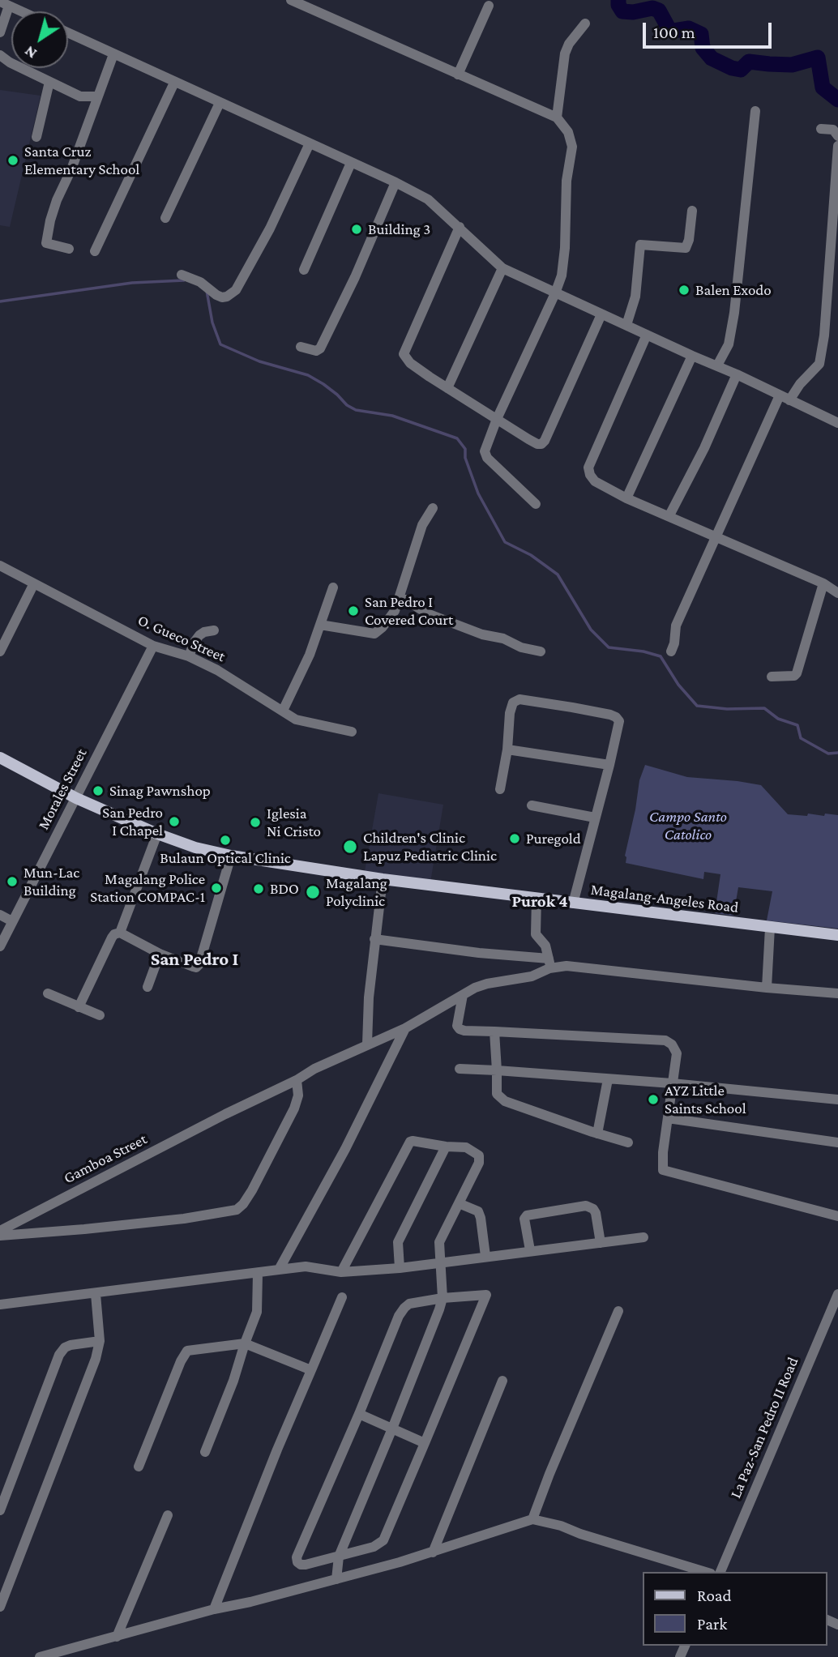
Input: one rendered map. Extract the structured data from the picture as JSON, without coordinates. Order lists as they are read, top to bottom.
{
  "streets": {
    "main road": ["Magalang-Angeles Road"],
    "street": [
      "O. Gueco Street",
      "Morales Street",
      "Gamboa Street",
      "La Paz-San Pedro II Road"
    ]
  },
  "crossings": [
    ["O. Gueco Street", "Morales Street"],
    ["Morales Street", "Magalang-Angeles Road"]
  ],
  "districts": ["Purok 4", "San Pedro I"],
  "parks": ["Campo Santo Catolico"],
  "places": [
    "Santa Cruz Elementary School",
    "Building 3",
    "Balen Exodo",
    "San Pedro I Covered Court",
    "Sinag Pawnshop",
    "San Pedro I Chapel",
    "Iglesia Ni Cristo",
    "Puregold",
    "Bulaun Optical Clinic",
    "Children's Clinic Lapuz Pediatric Clinic",
    "Mun-Lac Building",
    "Magalang Police Station COMPAC-1",
    "BDO",
    "Magalang Polyclinic",
    "AYZ Little Saints School"
  ],
  "legend": ["Road", "Park"],
  "scale_bar": "100 m",
  "north": "bottom left"
}
